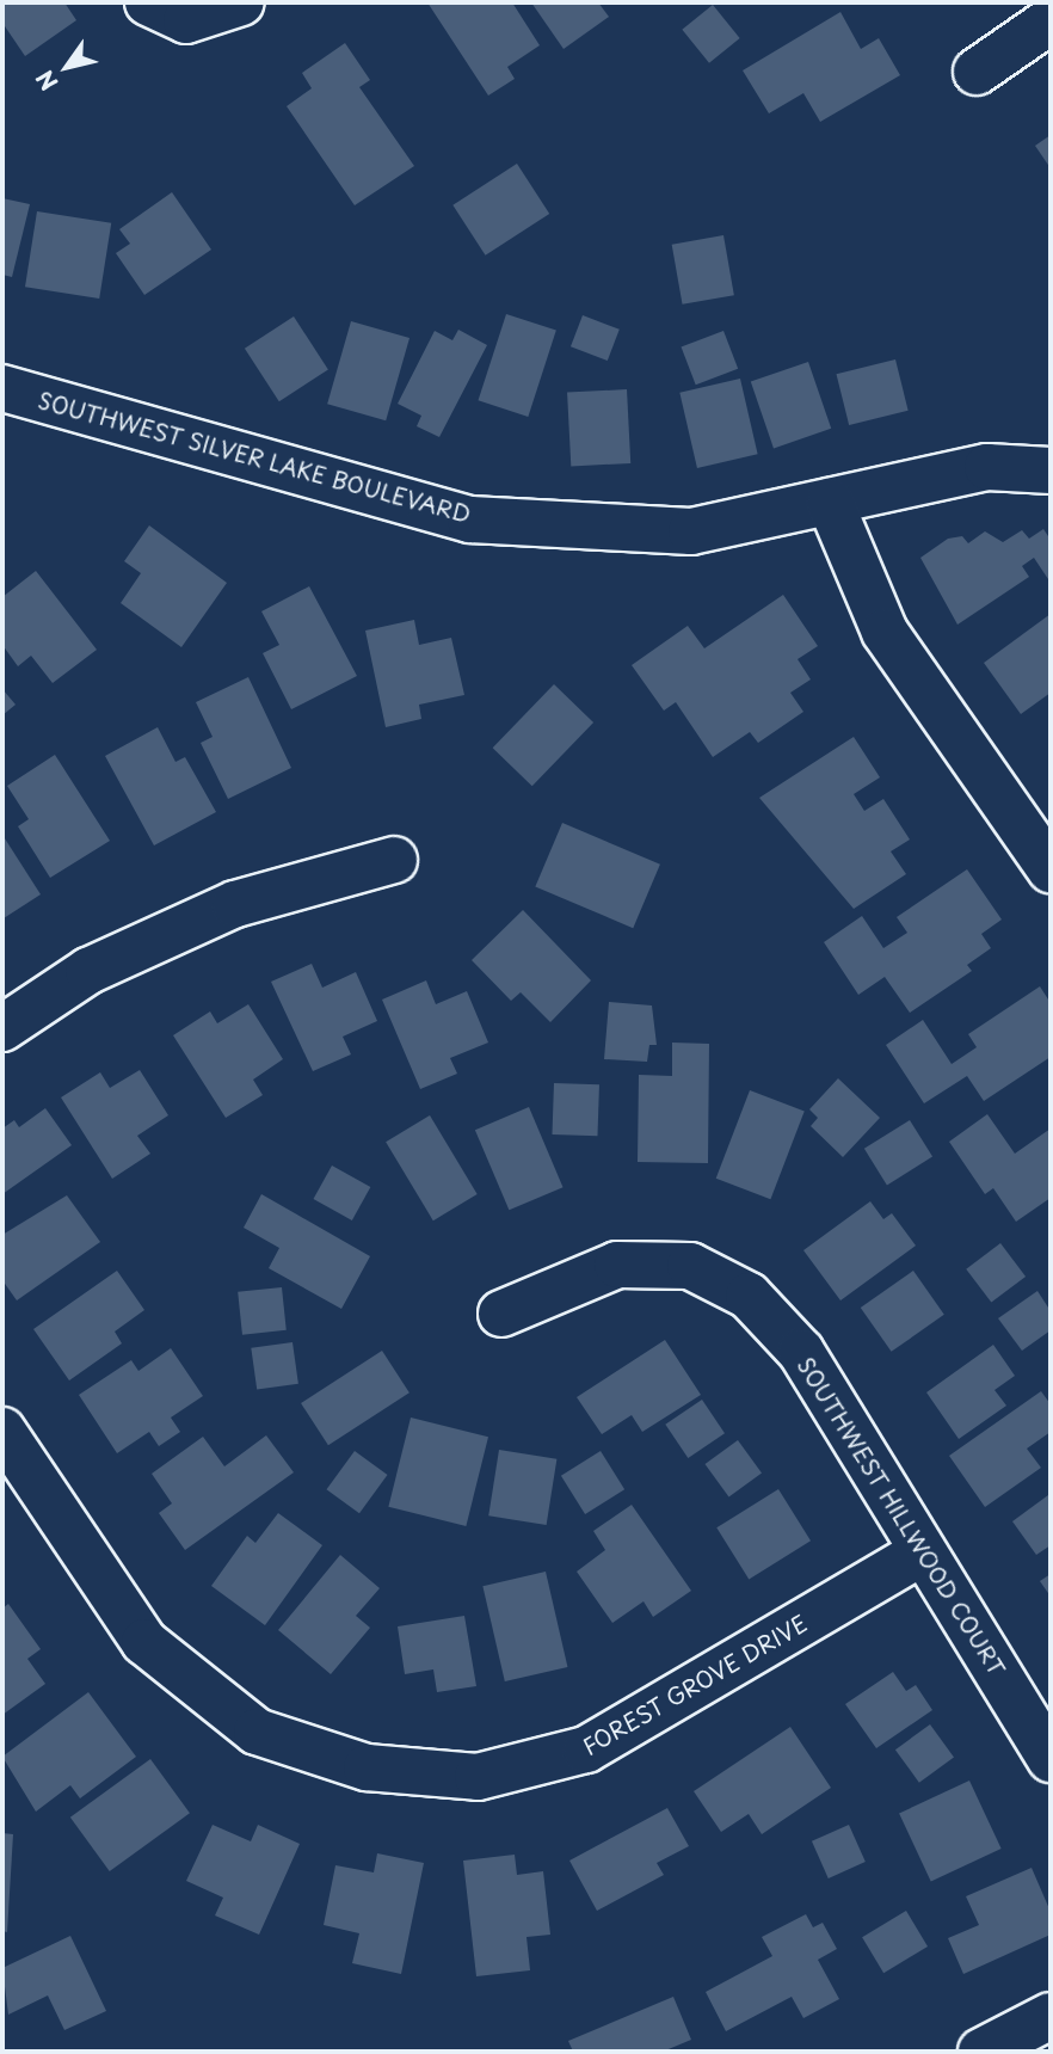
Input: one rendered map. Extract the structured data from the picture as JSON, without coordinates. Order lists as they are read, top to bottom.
{
  "streets": {
    "street": ["SOUTHWEST SILVER LAKE BOULEVARD", "SOUTHWEST HILLWOOD COURT", "FOREST GROVE DRIVE"]
  },
  "crossings": [
    ["SOUTHWEST HILLWOOD COURT", "FOREST GROVE DRIVE"]
  ],
  "north": "bottom left"
}
